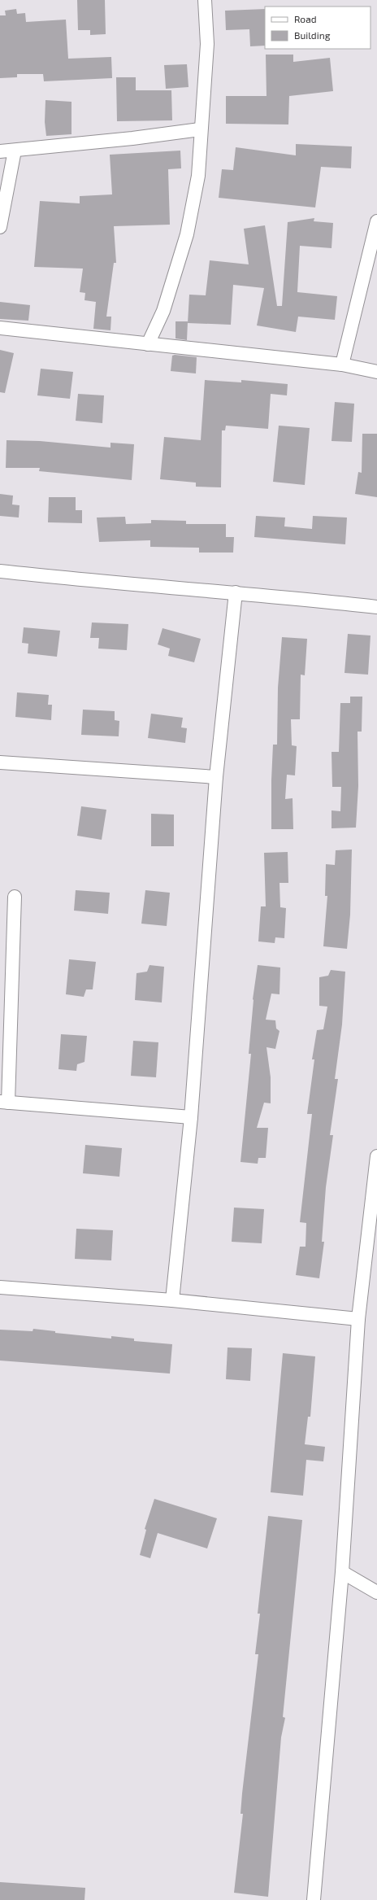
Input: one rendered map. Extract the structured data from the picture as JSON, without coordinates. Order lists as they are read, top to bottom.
{
  "legend": ["Road", "Building"]
}
